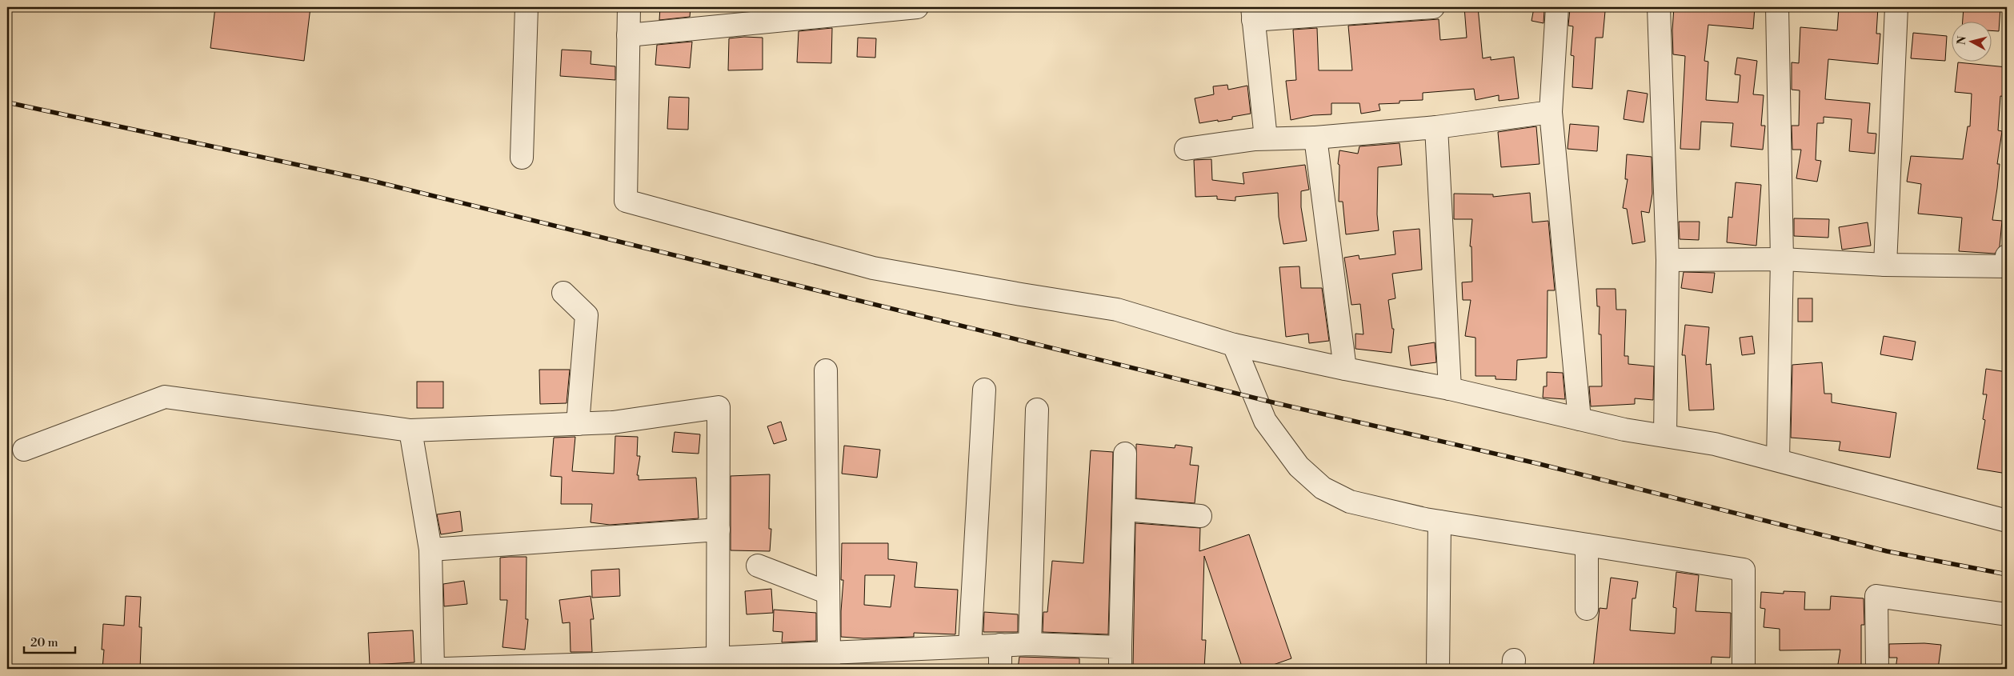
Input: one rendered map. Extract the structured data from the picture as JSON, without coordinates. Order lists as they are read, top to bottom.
{
  "scale_bar": "20 m",
  "north": "left"
}
